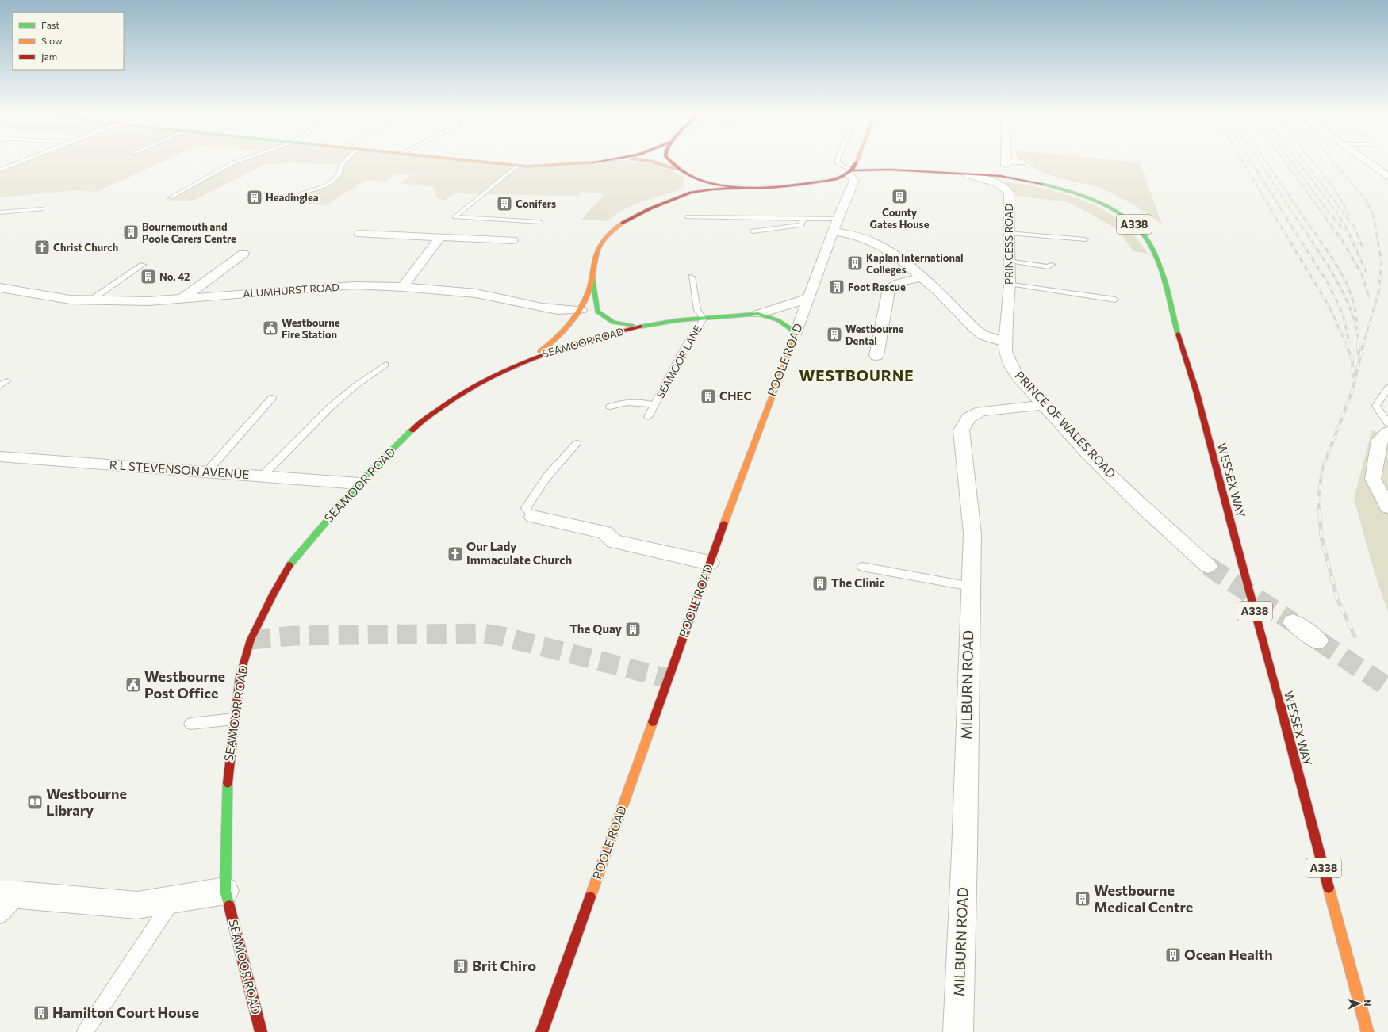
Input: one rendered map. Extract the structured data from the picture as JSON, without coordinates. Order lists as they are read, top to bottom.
{
  "streets": {
    "main road": [
      "A338",
      "SEAMOOR ROAD",
      "POOLE ROAD",
      "WESSEX WAY"
    ],
    "street": [
      "PRINCESS ROAD",
      "ALUMHURST ROAD",
      "PRINCE OF WALES ROAD",
      "R L STEVENSON AVENUE",
      "MILBURN ROAD"
    ],
    "lane": ["SEAMOOR LANE"]
  },
  "crossings": [
    ["A338", "WESSEX WAY"],
    ["PRINCESS ROAD", "PRINCE OF WALES ROAD"],
    ["PRINCESS ROAD", "WESSEX WAY"],
    ["ALUMHURST ROAD", "SEAMOOR ROAD"],
    ["SEAMOOR ROAD", "POOLE ROAD"],
    ["SEAMOOR ROAD", "SEAMOOR LANE"],
    ["SEAMOOR ROAD", "R L STEVENSON AVENUE"],
    ["SEAMOOR ROAD", "WESSEX WAY"],
    ["POOLE ROAD", "WESSEX WAY"],
    ["PRINCE OF WALES ROAD", "MILBURN ROAD"]
  ],
  "districts": ["WESTBOURNE"],
  "places": {
    "building": [
      "County Gates House",
      "Headinglea",
      "Conifers",
      "Bournemouth and Poole Carers Centre",
      "Kaplan International Colleges",
      "No. 42",
      "Foot Rescue",
      "Westbourne Dental",
      "CHEC",
      "The Clinic",
      "The Quay",
      "Westbourne Medical Centre",
      "Ocean Health",
      "Brit Chiro",
      "Hamilton Court House"
    ],
    "church": ["Christ Church", "Our Lady Immaculate Church"],
    "public building": ["Westbourne Fire Station", "Westbourne Post Office"],
    "library": ["Westbourne Library"]
  },
  "legend": ["Fast", "Slow", "Jam"],
  "north": "right"
}
